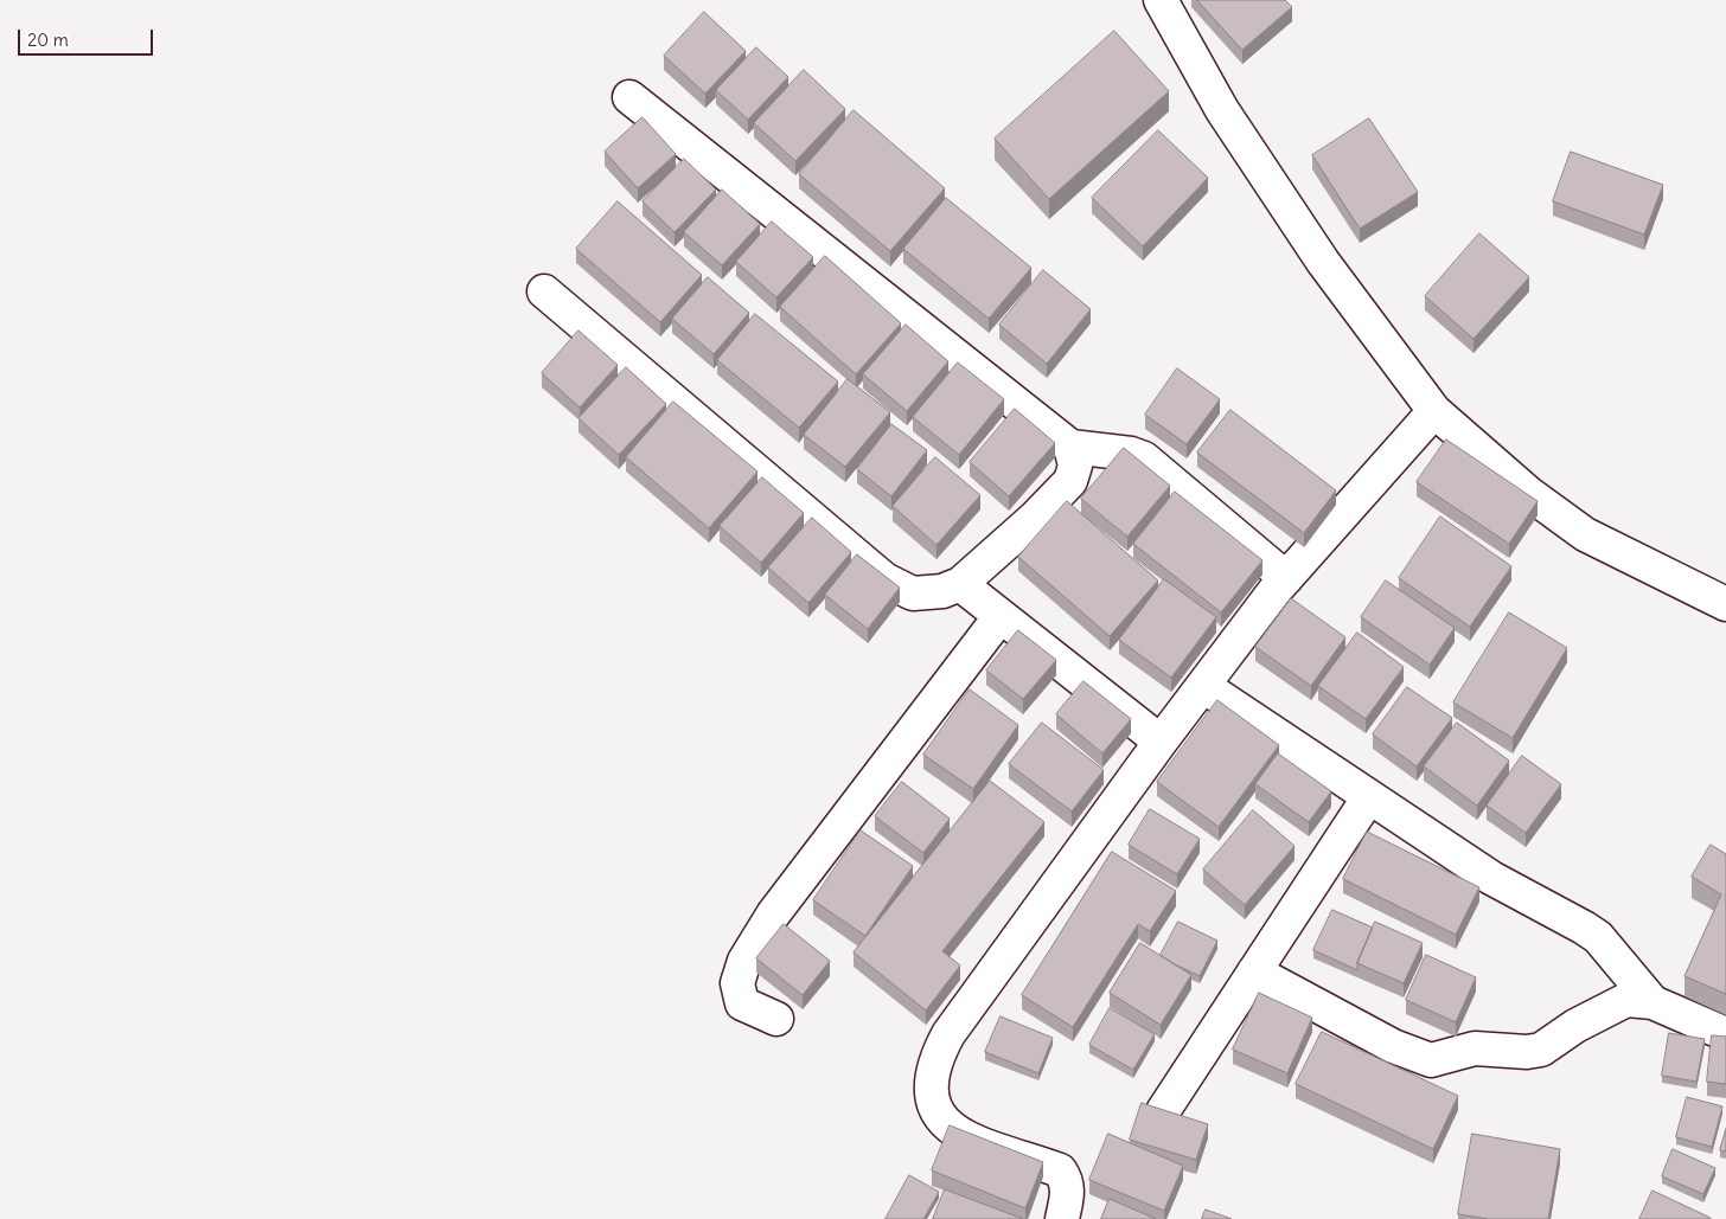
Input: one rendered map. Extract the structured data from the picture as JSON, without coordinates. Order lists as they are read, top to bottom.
{
  "scale_bar": "20 m"
}
